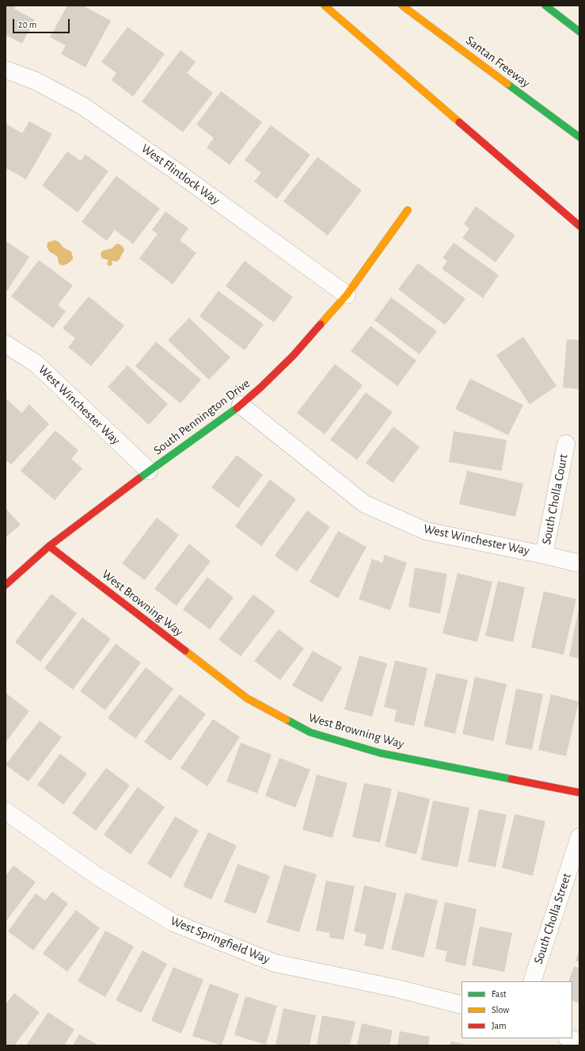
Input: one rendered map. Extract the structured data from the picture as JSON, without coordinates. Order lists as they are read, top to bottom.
{
  "streets": {
    "main road": ["Santan Freeway", "South Pennington Drive", "West Browning Way"],
    "street": [
      "West Flintlock Way",
      "West Winchester Way",
      "South Cholla Court",
      "South Cholla Street",
      "West Springfield Way"
    ]
  },
  "crossings": [
    ["West Flintlock Way", "South Pennington Drive"],
    ["West Winchester Way", "South Pennington Drive"],
    ["West Winchester Way", "South Cholla Court"],
    ["South Pennington Drive", "West Browning Way"]
  ],
  "legend": ["Fast", "Slow", "Jam"],
  "scale_bar": "20 m"
}
